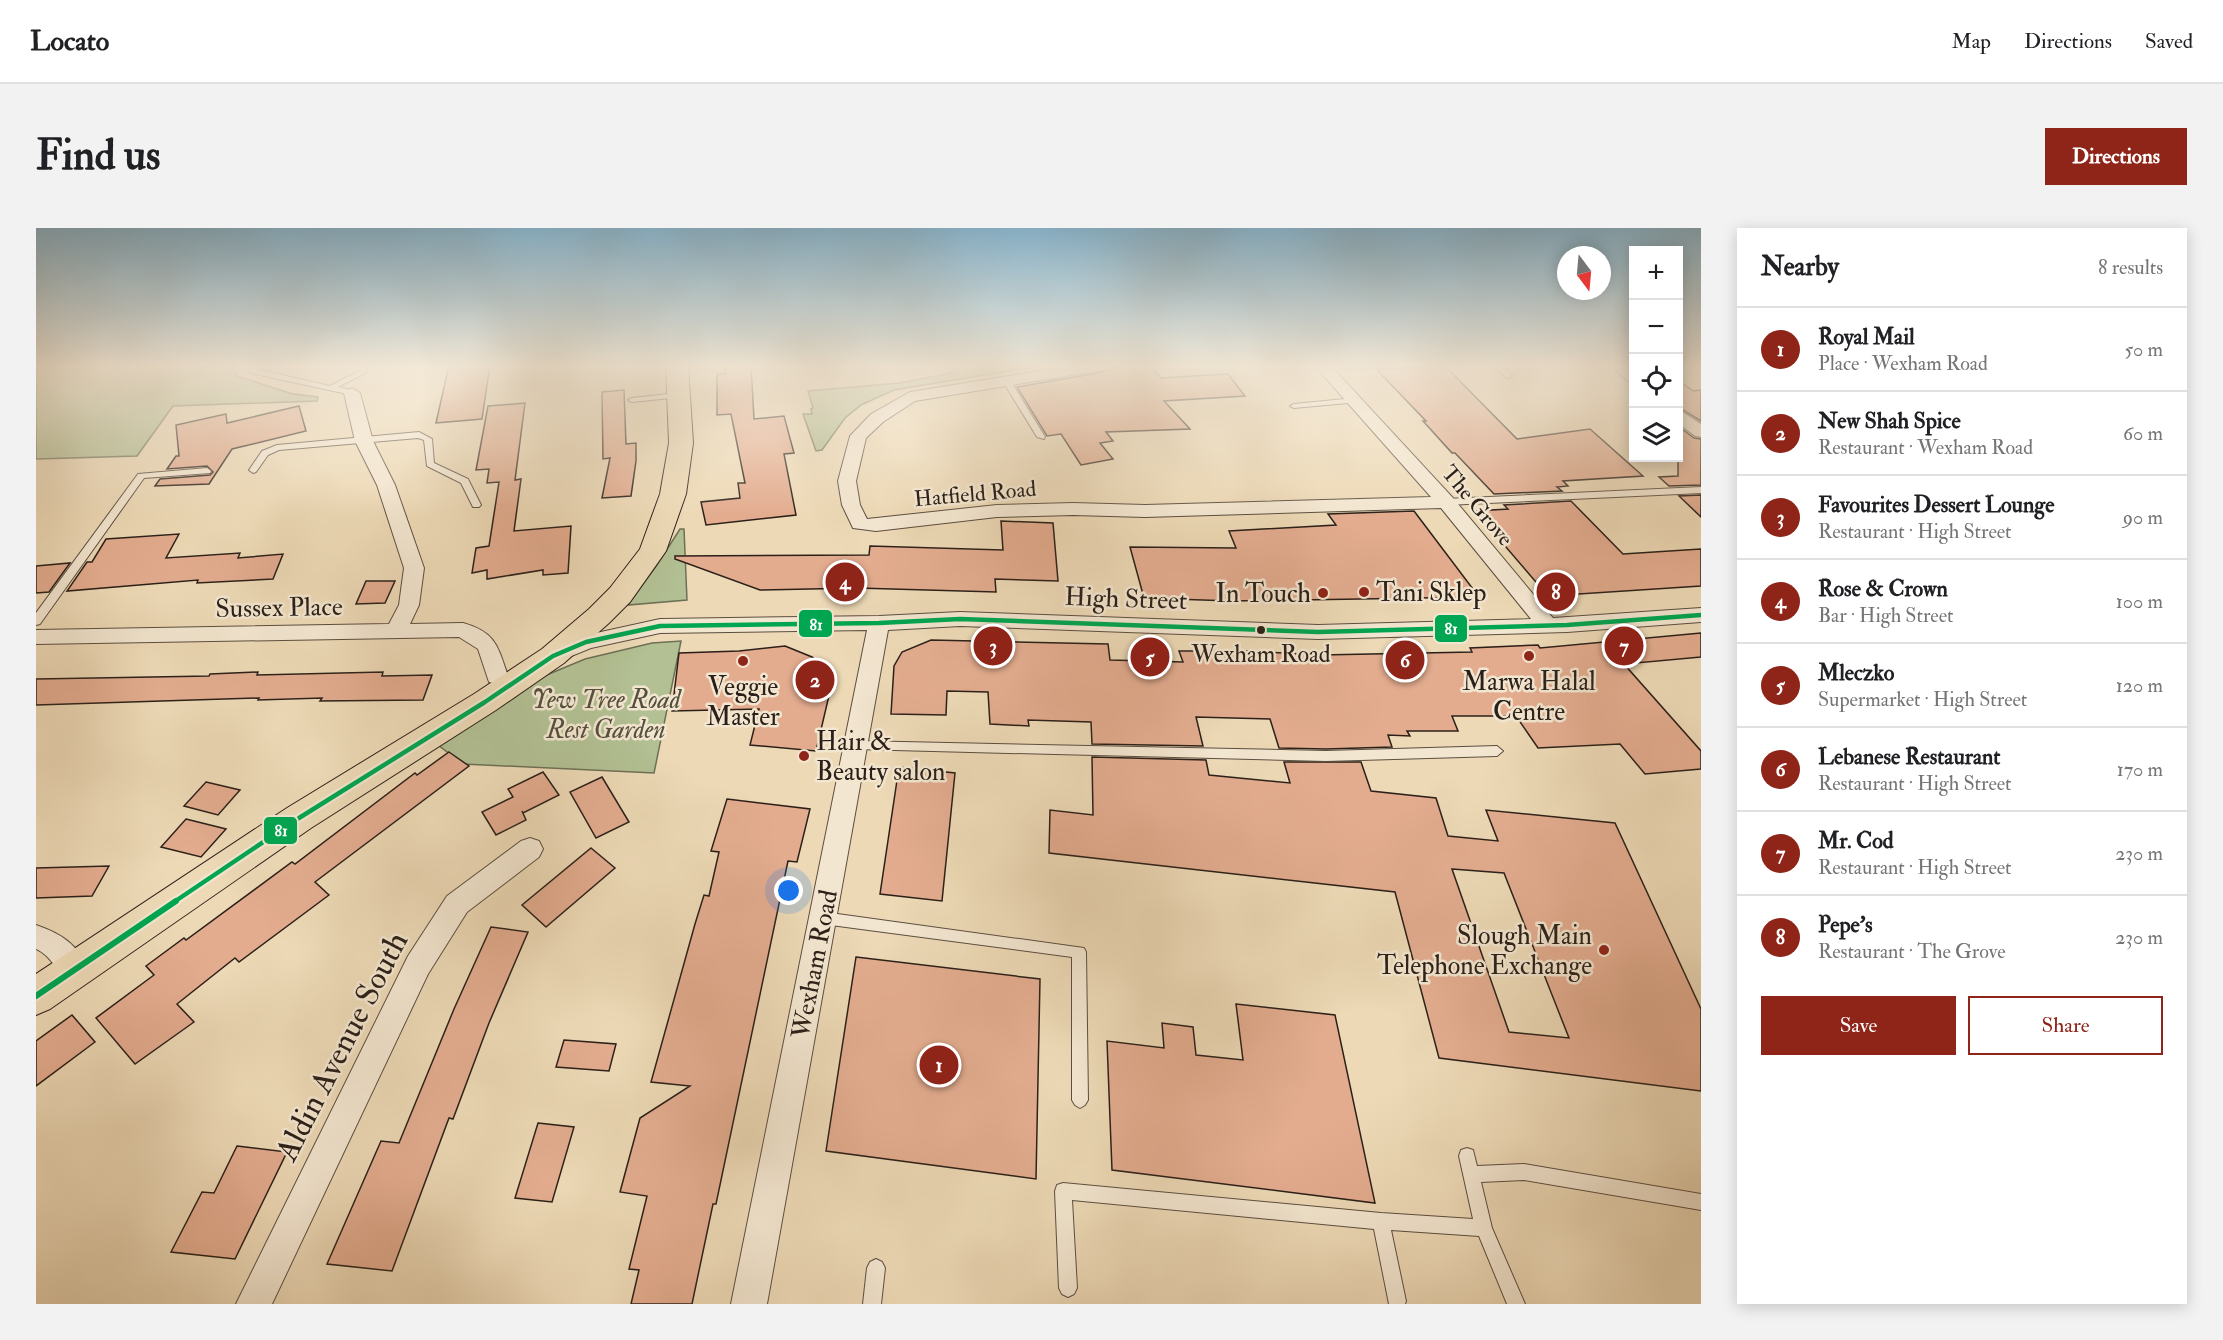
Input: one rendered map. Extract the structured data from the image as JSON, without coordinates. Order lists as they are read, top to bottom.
{
  "streets": {
    "street": [
      "Hatfield Road",
      "The Grove",
      "High Street",
      "Sussex Place",
      "Wexham Road",
      "Aldin Avenue South"
    ]
  },
  "crossings": [
    ["Hatfield Road", "The Grove"],
    ["The Grove", "High Street"],
    ["High Street", "Wexham Road"]
  ],
  "parks": ["Yew Tree Road Rest Garden"],
  "places": [
    "Tani Sklep",
    "In Touch",
    "Wexham Road",
    "Marwa Halal Centre",
    "Veggie Master",
    "Hair & Beauty salon",
    "Slough Main Telephone Exchange"
  ],
  "lines": ["transit line 81"],
  "north": "bottom",
  "page": {
    "header": "Locato",
    "nav": ["Map", "Directions", "Saved"],
    "buttons": [
      "Directions",
      ["Save", "Share"]
    ],
    "title": "Find us",
    "heading": ["Nearby", "8 results"],
    "map_buttons": ["+", "−"],
    "list": [
      {
        "mark": "1",
        "name": "Royal Mail",
        "note": "Place · Wexham Road",
        "value": "50 m"
      },
      {
        "mark": "2",
        "name": "New Shah Spice",
        "note": "Restaurant · Wexham Road",
        "value": "60 m"
      },
      {
        "mark": "3",
        "name": "Favourites Dessert Lounge",
        "note": "Restaurant · High Street",
        "value": "90 m"
      },
      {
        "mark": "4",
        "name": "Rose & Crown",
        "note": "Bar · High Street",
        "value": "100 m"
      },
      {
        "mark": "5",
        "name": "Mleczko",
        "note": "Supermarket · High Street",
        "value": "120 m"
      },
      {
        "mark": "6",
        "name": "Lebanese Restaurant",
        "note": "Restaurant · High Street",
        "value": "170 m"
      },
      {
        "mark": "7",
        "name": "Mr. Cod",
        "note": "Restaurant · High Street",
        "value": "230 m"
      },
      {
        "mark": "8",
        "name": "Pepe's",
        "note": "Restaurant · The Grove",
        "value": "230 m"
      }
    ],
    "pins": [
      "4",
      "8",
      "3",
      "7",
      "5",
      "6",
      "2",
      "1"
    ]
  }
}
